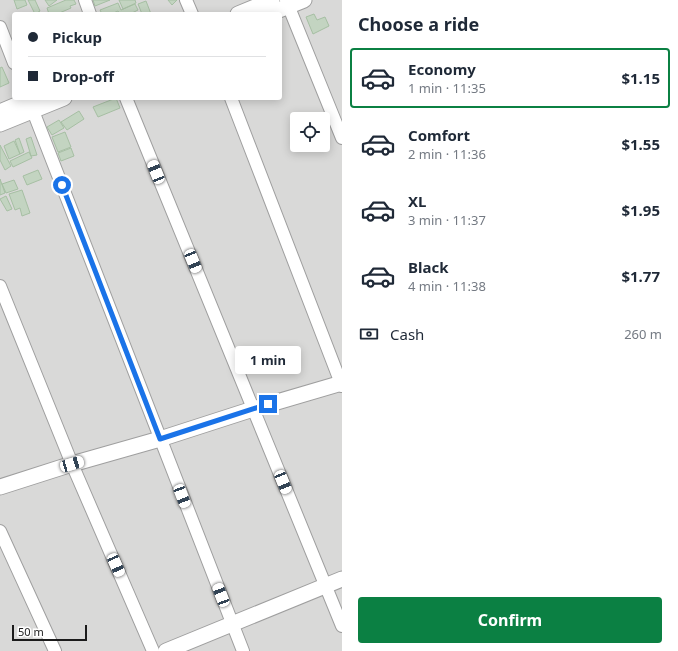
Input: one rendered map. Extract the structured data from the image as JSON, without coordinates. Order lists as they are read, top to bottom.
{
  "scale_bar": "50 m",
  "page": {
    "heading": "Choose a ride",
    "banner": ["Pickup", "Drop-off"],
    "list": [
      {
        "name": "Economy",
        "note": "1 min · 11:35",
        "value": "$1.15"
      },
      {
        "name": "Comfort",
        "note": "2 min · 11:36",
        "value": "$1.55"
      },
      {
        "name": "XL",
        "note": "3 min · 11:37",
        "value": "$1.95"
      },
      {
        "name": "Black",
        "note": "4 min · 11:38",
        "value": "$1.77"
      }
    ],
    "pay": ["Cash", "260 m"],
    "bubble": "1 min",
    "buttons": "Confirm",
    "scale": "50 m"
  }
}
